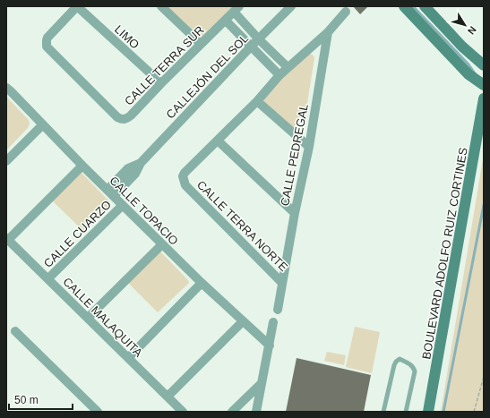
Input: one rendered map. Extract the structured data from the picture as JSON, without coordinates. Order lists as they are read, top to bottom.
{
  "streets": {
    "main road": ["BOULEVARD ADOLFO RUIZ CORTINES"],
    "street": [
      "LIMO",
      "CALLE TERRA SUR",
      "CALLEJÓN DEL SOL",
      "CALLE PEDREGAL",
      "CALLE TOPACIO",
      "CALLE TERRA NORTE",
      "CALLE CUARZO",
      "CALLE MALAQUITA"
    ]
  },
  "crossings": [
    ["LIMO", "CALLE TERRA SUR"],
    ["CALLE TERRA SUR", "CALLEJÓN DEL SOL"],
    ["CALLEJÓN DEL SOL", "CALLE TOPACIO"],
    ["CALLE PEDREGAL", "CALLE TERRA NORTE"],
    ["CALLE TOPACIO", "CALLE CUARZO"],
    ["CALLE CUARZO", "CALLE MALAQUITA"]
  ],
  "scale_bar": "50 m",
  "north": "bottom right"
}
